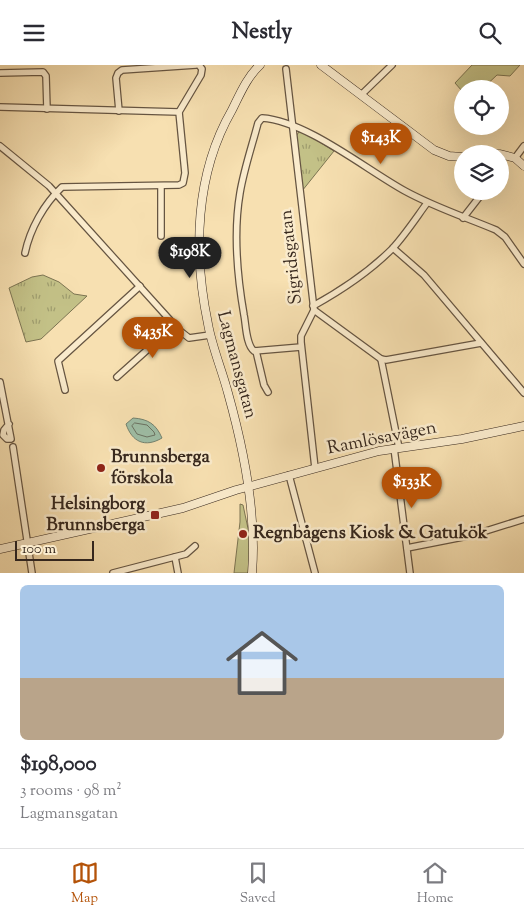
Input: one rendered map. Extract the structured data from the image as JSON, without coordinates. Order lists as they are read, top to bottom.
{
  "streets": {
    "street": ["Sigridsgatan", "Lagmansgatan", "Ramlösavägen"]
  },
  "crossings": [
    ["Sigridsgatan", "Ramlösavägen"],
    ["Lagmansgatan", "Ramlösavägen"]
  ],
  "places": {
    "other": ["Brunnsberga förskola", "Regnbågens Kiosk & Gatukök"],
    "transit": ["Helsingborg Brunnsberga"]
  },
  "scale_bar": "100 m",
  "page": {
    "header": "Nestly",
    "price": [
      "$143K",
      "$198K",
      "$435K",
      "$133K"
    ],
    "scale": "100 m",
    "list": [
      {
        "name": "$198,000",
        "note": "3 rooms · 98 m² · Lagmansgatan"
      }
    ],
    "tabs": ["Map", "Saved", "Home"]
  }
}
